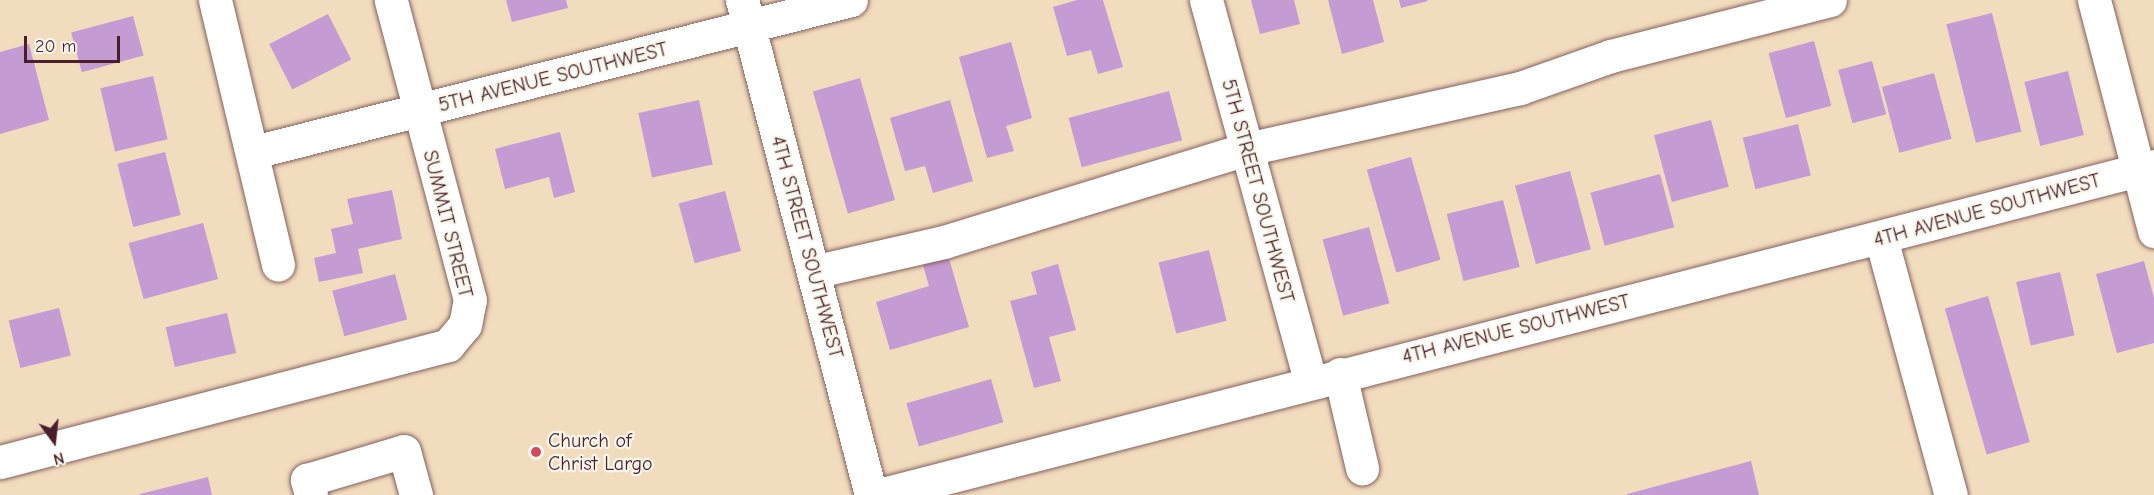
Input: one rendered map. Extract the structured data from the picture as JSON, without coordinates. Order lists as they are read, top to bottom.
{
  "streets": {
    "street": [
      "5TH AVENUE SOUTHWEST",
      "5TH STREET SOUTHWEST",
      "4TH AVENUE SOUTHWEST",
      "SUMMIT STREET",
      "4TH STREET SOUTHWEST"
    ]
  },
  "crossings": [
    ["5TH AVENUE SOUTHWEST", "SUMMIT STREET"],
    ["5TH AVENUE SOUTHWEST", "4TH STREET SOUTHWEST"],
    ["5TH STREET SOUTHWEST", "4TH AVENUE SOUTHWEST"]
  ],
  "places": ["Church of Christ Largo"],
  "scale_bar": "20 m",
  "north": "bottom"
}
